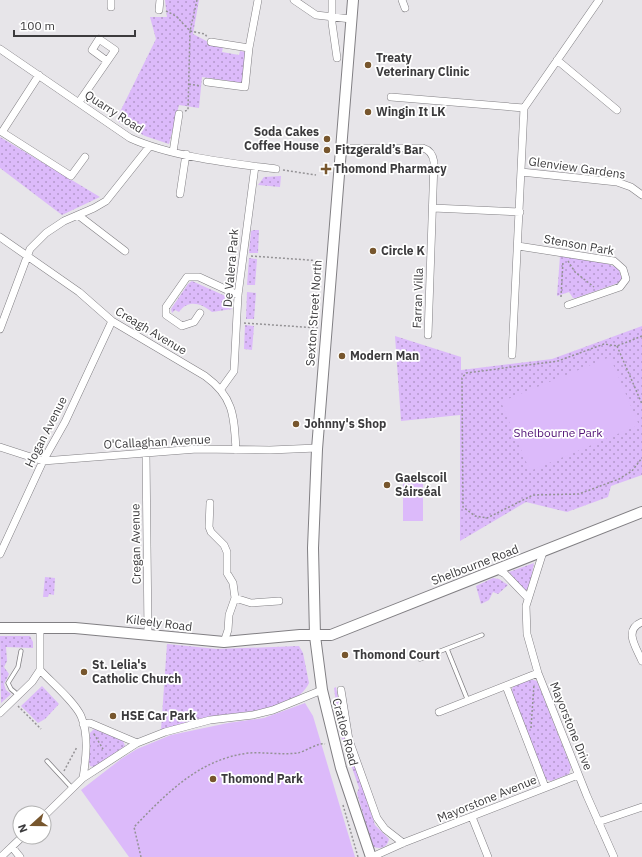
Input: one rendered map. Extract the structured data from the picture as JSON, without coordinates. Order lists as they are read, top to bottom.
{
  "streets": {
    "main road": [
      "Sexton Street North",
      "Shelbourne Road",
      "Kileely Road",
      "Cratloe Road"
    ],
    "street": [
      "Quarry Road",
      "Glenview Gardens",
      "Stenson Park",
      "De Valera Park",
      "Farran Villa",
      "Creagh Avenue",
      "Hogan Avenue",
      "O'Callaghan Avenue",
      "Cregan Avenue",
      "Mayorstone Drive",
      "Mayorstone Avenue"
    ]
  },
  "crossings": [
    ["Quarry Road", "De Valera Park"],
    ["De Valera Park", "Creagh Avenue"],
    ["Sexton Street North", "O'Callaghan Avenue"],
    ["Sexton Street North", "Cratloe Road"],
    ["Creagh Avenue", "Hogan Avenue"],
    ["Creagh Avenue", "O'Callaghan Avenue"],
    ["Hogan Avenue", "O'Callaghan Avenue"],
    ["O'Callaghan Avenue", "Cregan Avenue"],
    ["Cregan Avenue", "Kileely Road"],
    ["Shelbourne Road", "Kileely Road"],
    ["Shelbourne Road", "Mayorstone Drive"],
    ["Shelbourne Road", "Cratloe Road"],
    ["Kileely Road", "Cratloe Road"],
    ["Mayorstone Drive", "Mayorstone Avenue"],
    ["Cratloe Road", "Mayorstone Avenue"]
  ],
  "parks": ["Shelbourne Park"],
  "places": {
    "other": [
      "Treaty Veterinary Clinic",
      "Wingin It LK",
      "Soda Cakes Coffee House",
      "Fitzgerald’s Bar",
      "Circle K",
      "Modern Man",
      "Johnny's Shop",
      "Gaelscoil Sáirséal",
      "Thomond Court",
      "St. Lelia's Catholic Church",
      "HSE Car Park",
      "Thomond Park"
    ],
    "health": ["Thomond Pharmacy"]
  },
  "scale_bar": "100 m",
  "north": "left"
}
